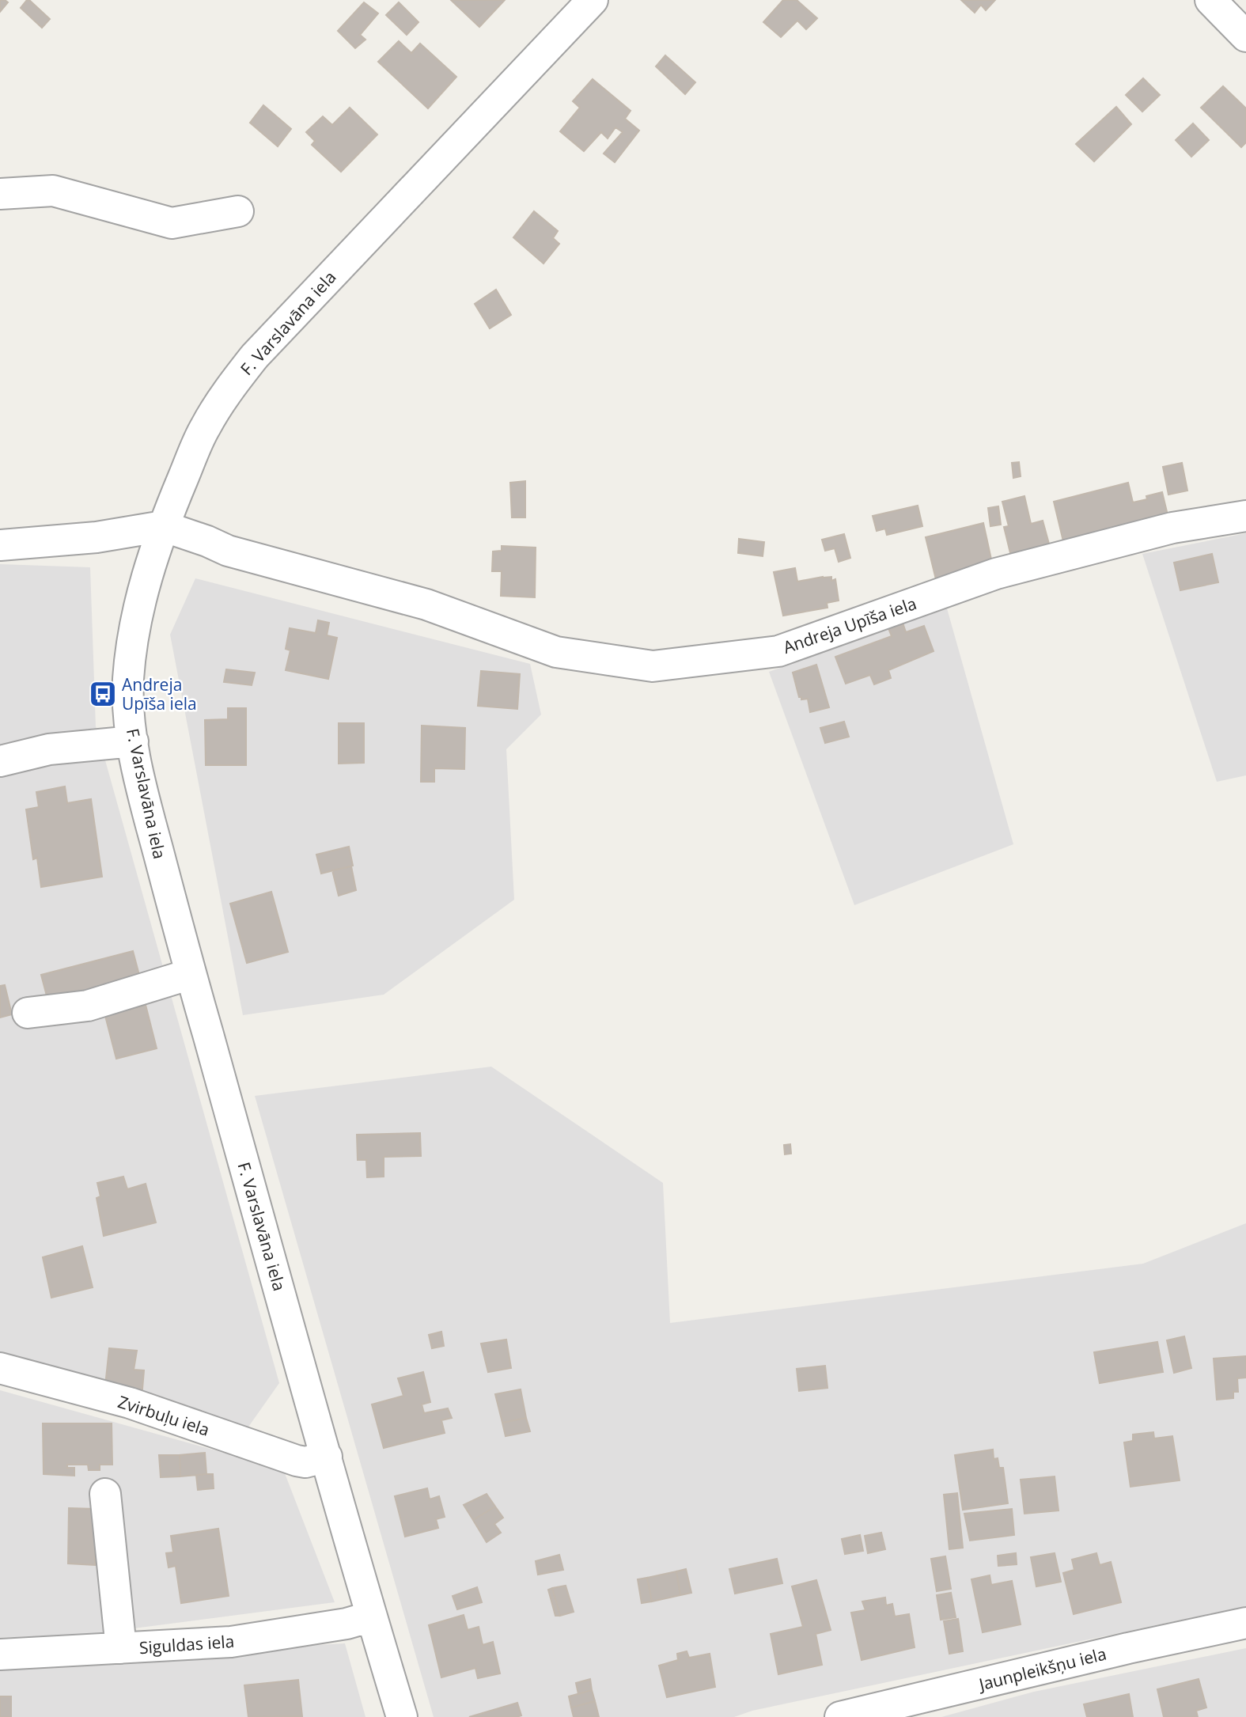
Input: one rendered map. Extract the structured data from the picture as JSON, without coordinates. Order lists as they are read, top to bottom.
{
  "streets": {
    "street": [
      "F. Varslavāna iela",
      "Andreja Upīša iela",
      "Zvirbuļu iela",
      "Siguldas iela",
      "Jaunpleikšņu iela"
    ]
  },
  "crossings": [
    ["F. Varslavāna iela", "Andreja Upīša iela"],
    ["F. Varslavāna iela", "Zvirbuļu iela"],
    ["F. Varslavāna iela", "Siguldas iela"]
  ],
  "places": {
    "bus stop": ["Andreja Upīša iela"]
  }
}
